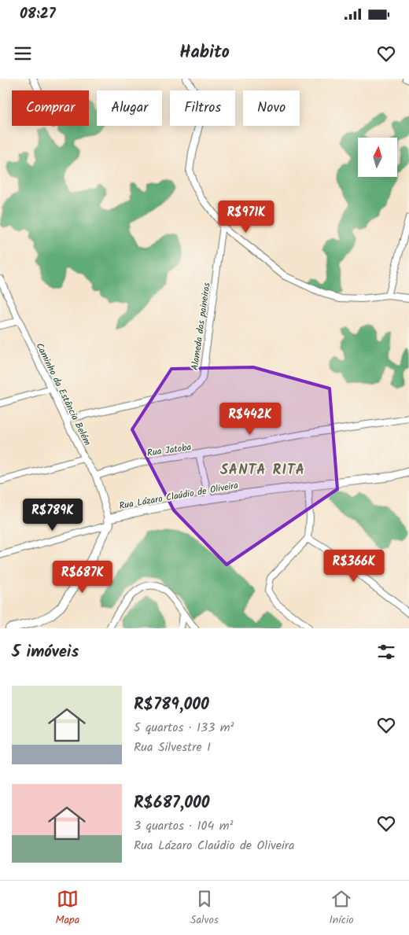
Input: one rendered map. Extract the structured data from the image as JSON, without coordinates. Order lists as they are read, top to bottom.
{
  "streets": {
    "street": [
      "Alameda das paineiras",
      "Caminho da Estância Belém",
      "Rua Jatoba",
      "Rua Lázaro Claúdio de Oliveira"
    ]
  },
  "crossings": [
    ["Alameda das paineiras", "Caminho da Estância Belém"],
    ["Caminho da Estância Belém", "Rua Jatoba"],
    ["Caminho da Estância Belém", "Rua Lázaro Claúdio de Oliveira"]
  ],
  "districts": ["SANTA RITA"],
  "north": "top",
  "page": {
    "status": "08:27",
    "header": "Habito",
    "chip": [
      "Comprar",
      "Alugar",
      "Filtros",
      "Novo"
    ],
    "price": [
      "R$971K",
      "R$442K",
      "R$789K",
      "R$366K",
      "R$687K"
    ],
    "heading": "5 imóveis",
    "list": [
      {
        "name": "R$789,000",
        "note": "5 quartos · 133 m² · Rua Silvestre I"
      },
      {
        "name": "R$687,000",
        "note": "3 quartos · 104 m² · Rua Lázaro Claúdio de Oliveira"
      }
    ],
    "tabs": ["Mapa", "Salvos", "Início"]
  }
}
